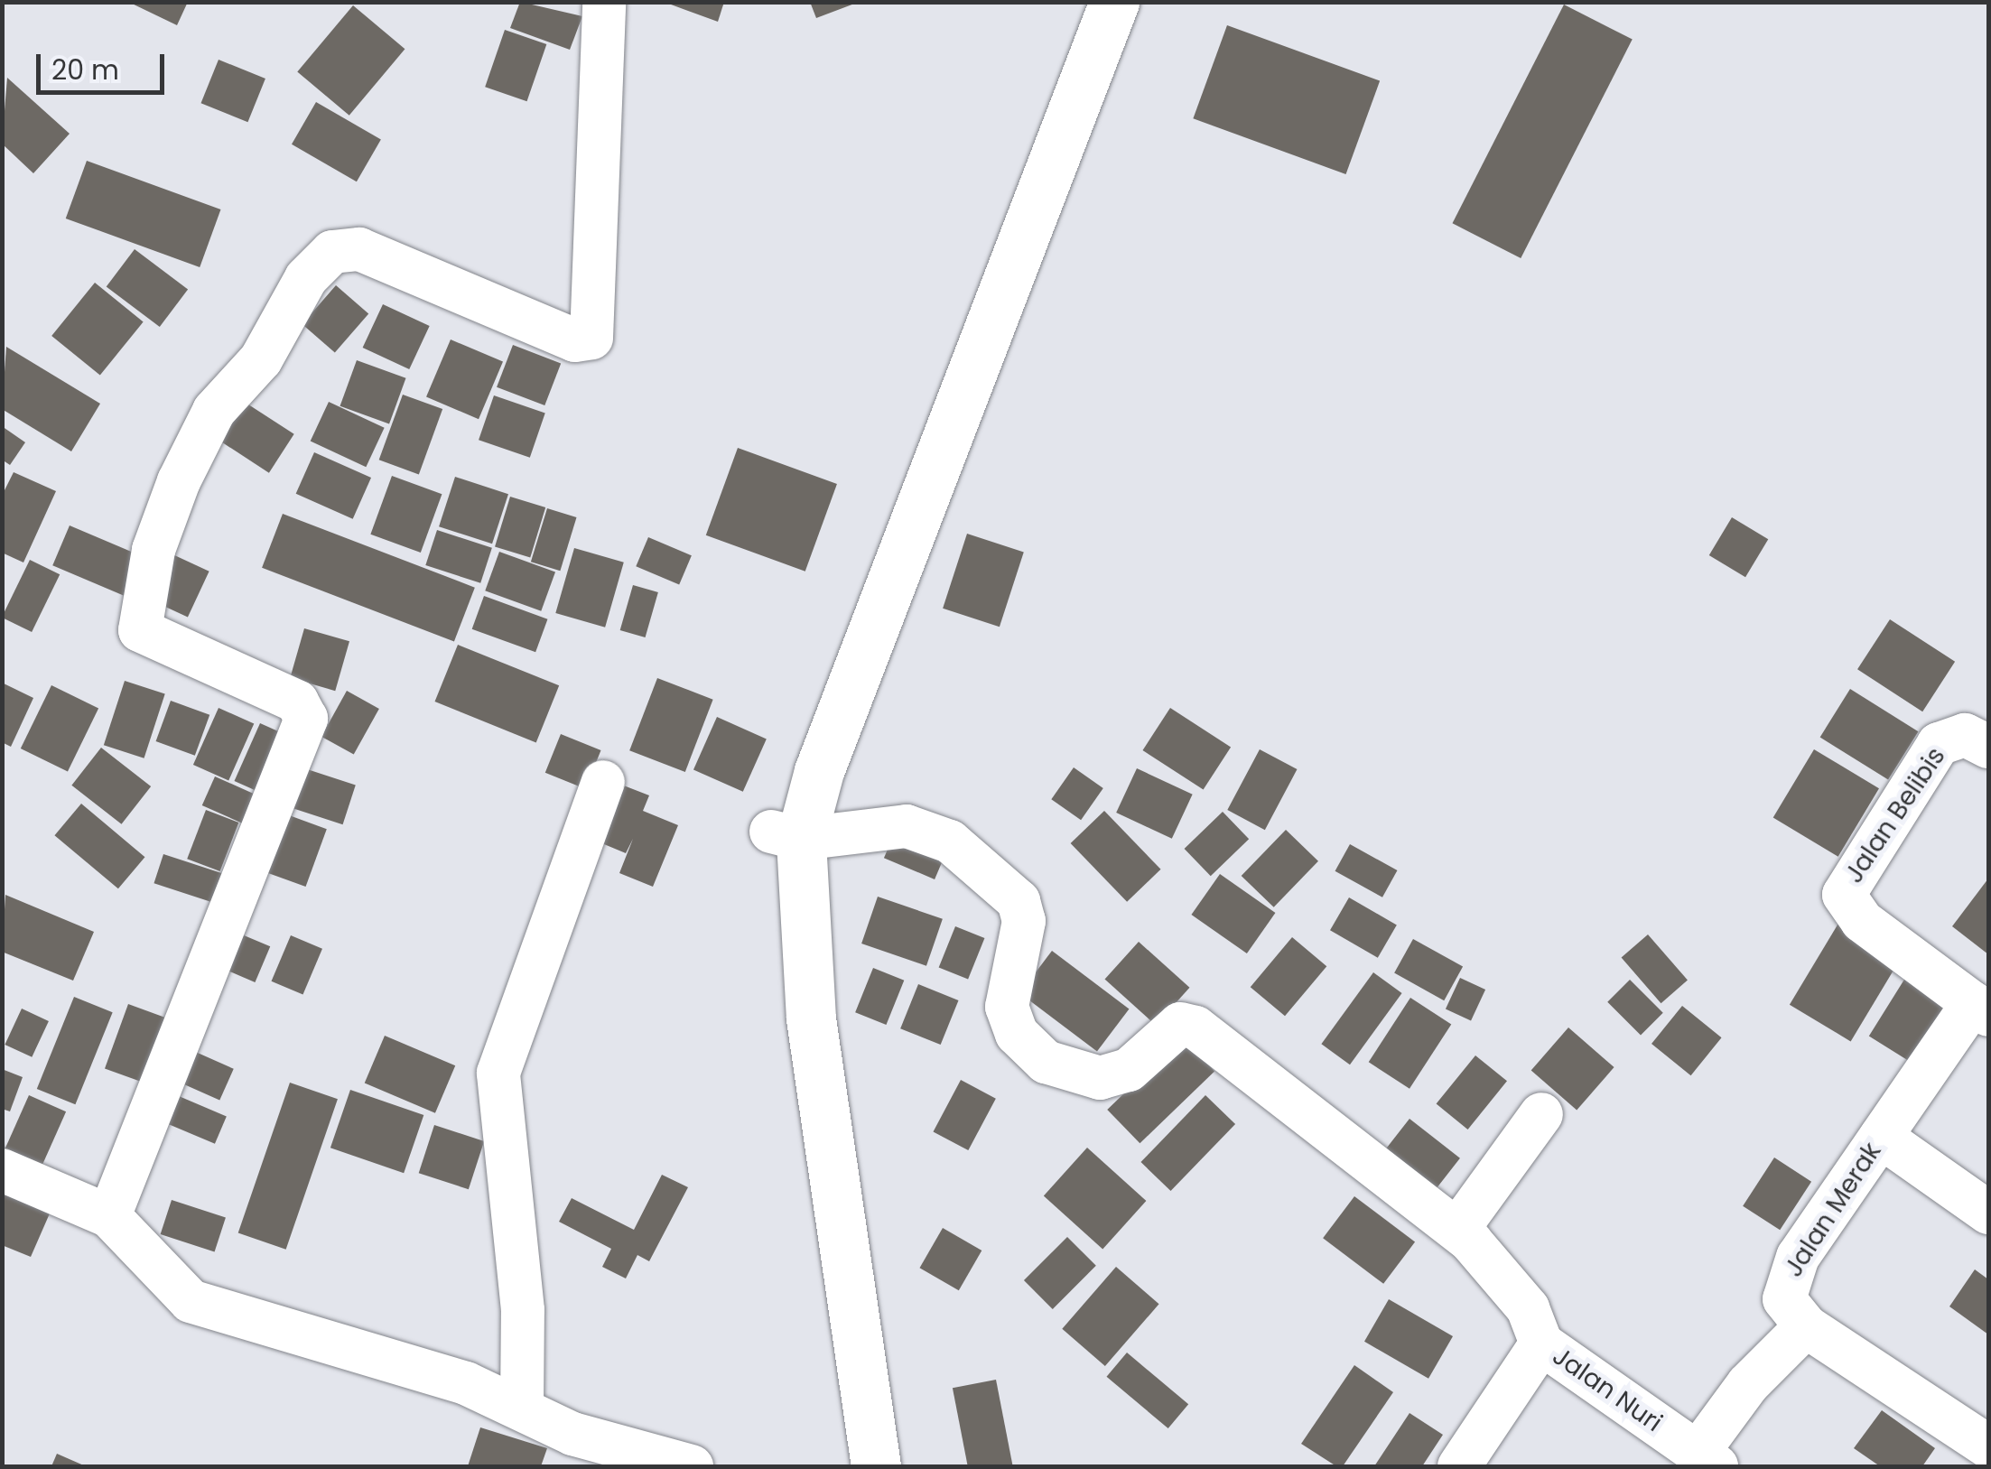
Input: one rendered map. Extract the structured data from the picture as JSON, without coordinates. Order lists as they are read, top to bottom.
{
  "streets": {
    "street": ["Jalan Belibis", "Jalan Merak", "Jalan Nuri"]
  },
  "crossings": [
    ["Jalan Belibis", "Jalan Merak"]
  ],
  "scale_bar": "20 m"
}
